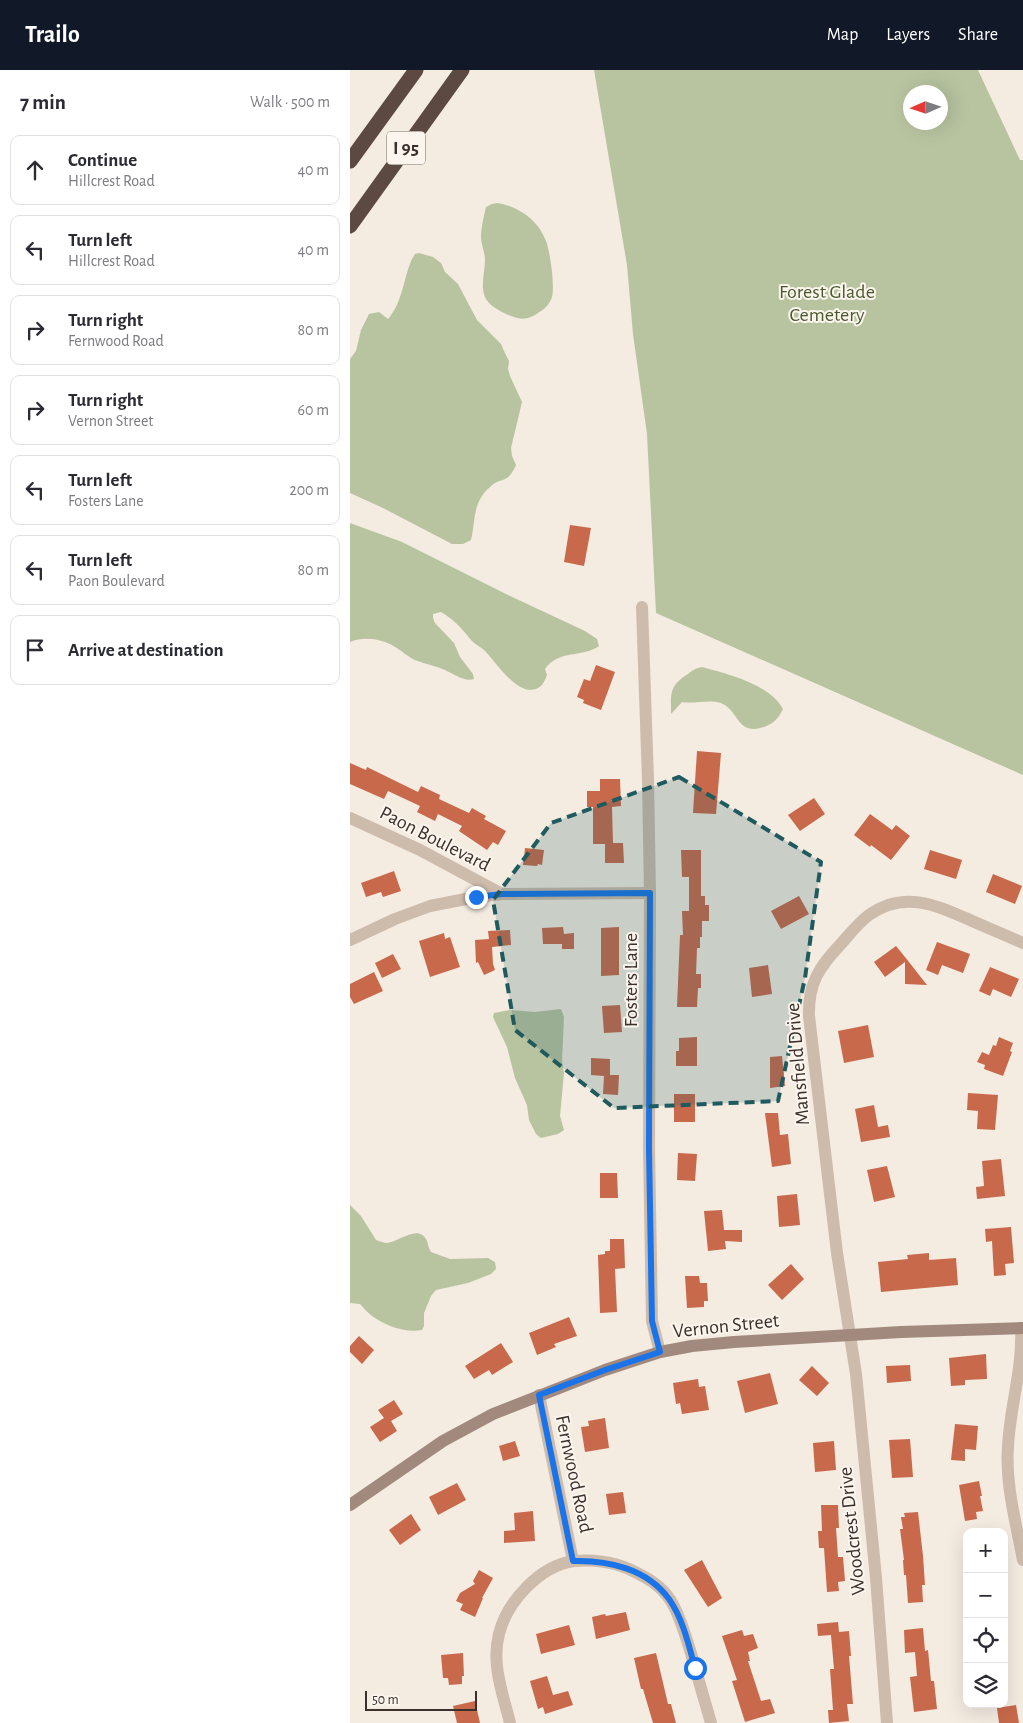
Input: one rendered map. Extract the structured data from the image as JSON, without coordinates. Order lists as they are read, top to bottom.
{
  "streets": {
    "highway": ["I 95"],
    "main road": ["Vernon Street"],
    "street": [
      "Paon Boulevard",
      "Fosters Lane",
      "Mansfield Drive",
      "Fernwood Road",
      "Woodcrest Drive"
    ]
  },
  "crossings": [
    ["Paon Boulevard", "Fosters Lane"],
    ["Fosters Lane", "Vernon Street"],
    ["Mansfield Drive", "Vernon Street"],
    ["Mansfield Drive", "Woodcrest Drive"],
    ["Vernon Street", "Fernwood Road"],
    ["Vernon Street", "Woodcrest Drive"]
  ],
  "parks": ["Forest Glade Cemetery"],
  "scale_bar": "50 m",
  "north": "left",
  "page": {
    "header": "Trailo",
    "nav": ["Map", "Layers", "Share"],
    "heading": ["7 min", "Walk · 500 m"],
    "list": [
      ["Continue", "Hillcrest Road", "40 m"],
      ["Turn left", "Hillcrest Road", "40 m"],
      ["Turn right", "Fernwood Road", "80 m"],
      ["Turn right", "Vernon Street", "60 m"],
      ["Turn left", "Fosters Lane", "200 m"],
      ["Turn left", "Paon Boulevard", "80 m"],
      "Arrive at destination"
    ],
    "map_buttons": ["+", "−"],
    "scale": "50 m"
  }
}
